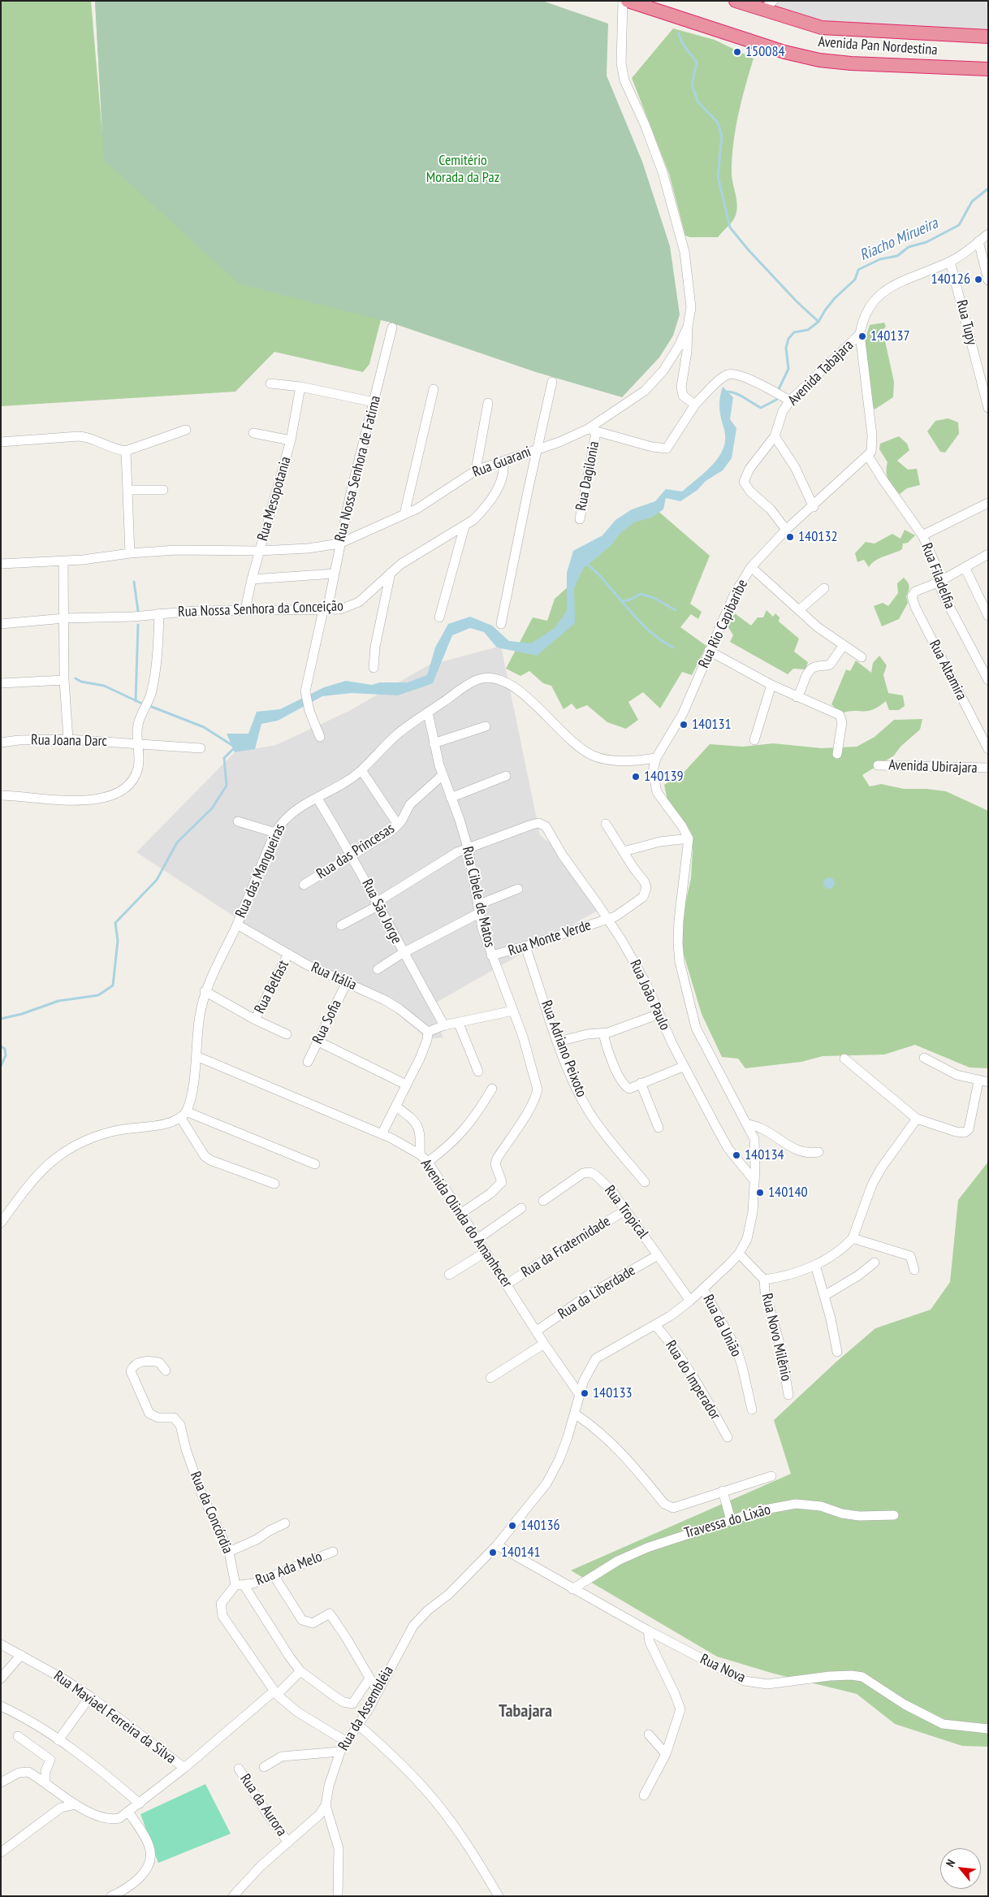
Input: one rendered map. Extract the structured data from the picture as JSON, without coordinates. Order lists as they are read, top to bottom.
{
  "streets": {
    "highway": ["Avenida Pan Nordestina"],
    "street": [
      "Rua Tupy",
      "Avenida Tabajara",
      "Rua Guarani",
      "Rua Nossa Senhora de Fatima",
      "Rua Dagilonia",
      "Rua Mesopotania",
      "Rua Filadelfia",
      "Rua Nossa Senhora da Conceição",
      "Rua Rio Capibaribe",
      "Rua Altamira",
      "Rua Joana Darc",
      "Avenida Ubirajara",
      "Rua das Princesas",
      "Rua das Mangueiras",
      "Rua Cibele de Matos",
      "Rua São Jorge",
      "Rua Monte Verde",
      "Rua Itália",
      "Rua Belfast",
      "Rua João Paulo",
      "Rua Sofia",
      "Rua Adriano Peixoto",
      "Rua Tropical",
      "Avenida Olinda do Amanhecer",
      "Rua da Fraternidade",
      "Rua da Liberdade",
      "Rua da União",
      "Rua Novo Milênio",
      "Rua do Imperador",
      "Rua da Concórdia",
      "Travessa do Lixão",
      "Rua Ada Melo",
      "Rua Nova",
      "Rua da Assembléia",
      "Rua Maviael Ferreira da Silva",
      "Rua da Aurora"
    ]
  },
  "crossings": [
    ["Rua Tupy", "Avenida Tabajara"],
    ["Avenida Tabajara", "Rua Rio Capibaribe"],
    ["Rua Guarani", "Rua Nossa Senhora de Fatima"],
    ["Rua Guarani", "Rua Dagilonia"],
    ["Rua Guarani", "Rua Mesopotania"],
    ["Rua Guarani", "Rua Nossa Senhora da Conceição"],
    ["Rua Nossa Senhora de Fatima", "Rua Nossa Senhora da Conceição"],
    ["Rua Mesopotania", "Rua Nossa Senhora da Conceição"],
    ["Rua Filadelfia", "Rua Rio Capibaribe"],
    ["Rua Filadelfia", "Rua Altamira"],
    ["Rua Rio Capibaribe", "Rua das Mangueiras"],
    ["Rua das Princesas", "Rua Cibele de Matos"],
    ["Rua das Princesas", "Rua São Jorge"],
    ["Rua das Mangueiras", "Rua Cibele de Matos"],
    ["Rua das Mangueiras", "Rua São Jorge"],
    ["Rua das Mangueiras", "Rua Itália"],
    ["Rua das Mangueiras", "Rua Belfast"],
    ["Rua das Mangueiras", "Avenida Olinda do Amanhecer"],
    ["Rua Cibele de Matos", "Rua Monte Verde"],
    ["Rua Cibele de Matos", "Rua João Paulo"],
    ["Rua Cibele de Matos", "Avenida Olinda do Amanhecer"],
    ["Rua Monte Verde", "Rua João Paulo"],
    ["Rua Monte Verde", "Rua Adriano Peixoto"],
    ["Rua Itália", "Rua Belfast"],
    ["Rua Itália", "Rua Sofia"],
    ["Rua João Paulo", "Rua da Assembléia"],
    ["Rua Tropical", "Rua da Fraternidade"],
    ["Rua Tropical", "Rua da Liberdade"],
    ["Rua Tropical", "Rua da Assembléia"],
    ["Avenida Olinda do Amanhecer", "Rua da Fraternidade"],
    ["Avenida Olinda do Amanhecer", "Rua da Liberdade"],
    ["Avenida Olinda do Amanhecer", "Rua da Assembléia"],
    ["Rua da União", "Rua da Assembléia"],
    ["Rua Novo Milênio", "Rua da Assembléia"],
    ["Rua do Imperador", "Rua da Assembléia"],
    ["Rua da Concórdia", "Rua Ada Melo"],
    ["Travessa do Lixão", "Rua Nova"],
    ["Rua Nova", "Rua da Assembléia"],
    ["Rua da Assembléia", "Rua da Aurora"]
  ],
  "districts": ["Tabajara"],
  "water": ["Riacho Mirueira"],
  "parks": ["Cemitério Morada da Paz"],
  "places": [
    "150084",
    "140126",
    "140137",
    "140132",
    "140131",
    "140139",
    "140134",
    "140140",
    "140133",
    "140136",
    "140141"
  ],
  "north": "top left"
}
